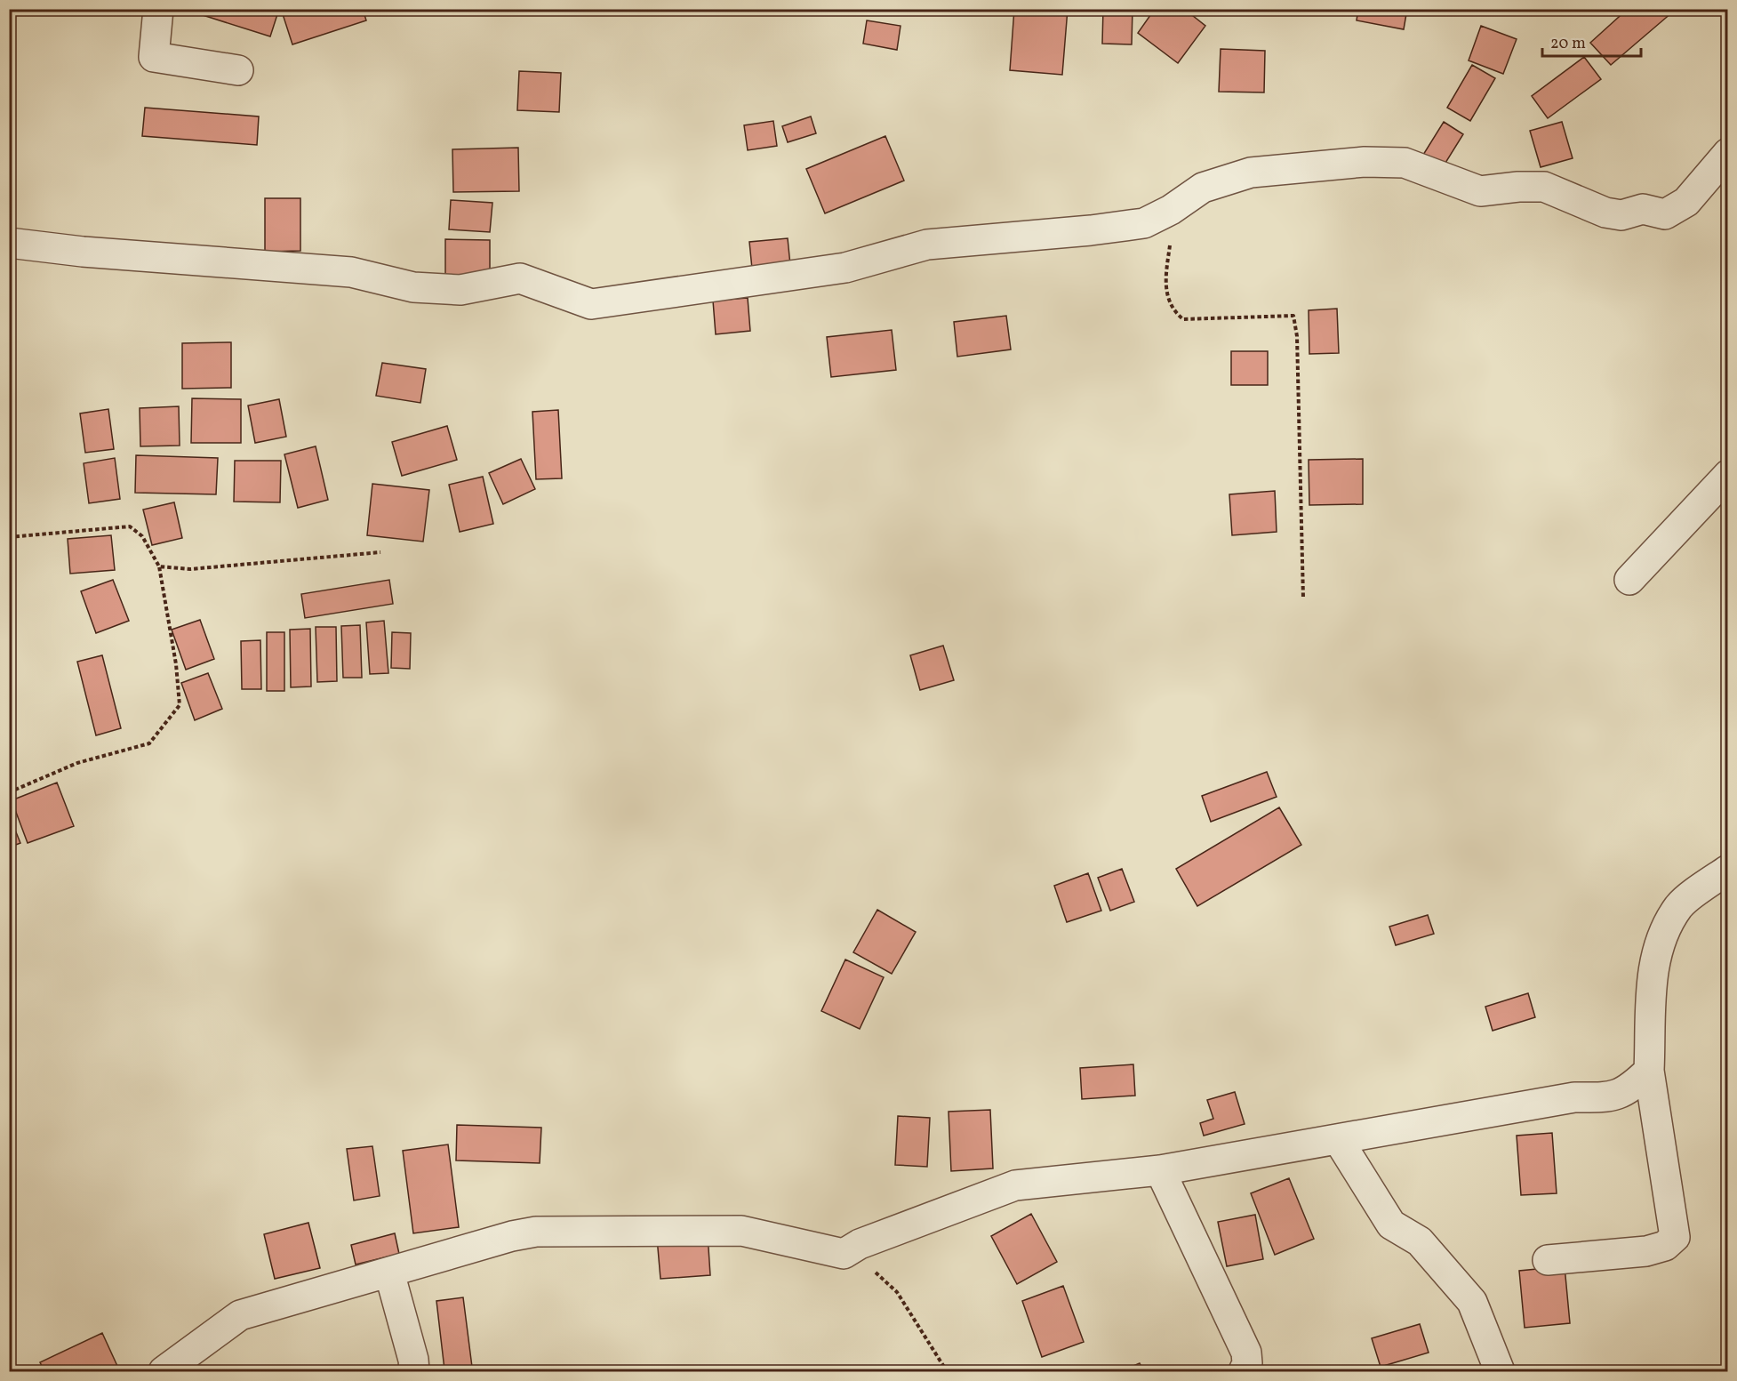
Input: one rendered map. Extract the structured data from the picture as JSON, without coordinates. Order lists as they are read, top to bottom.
{
  "scale_bar": "20 m"
}
